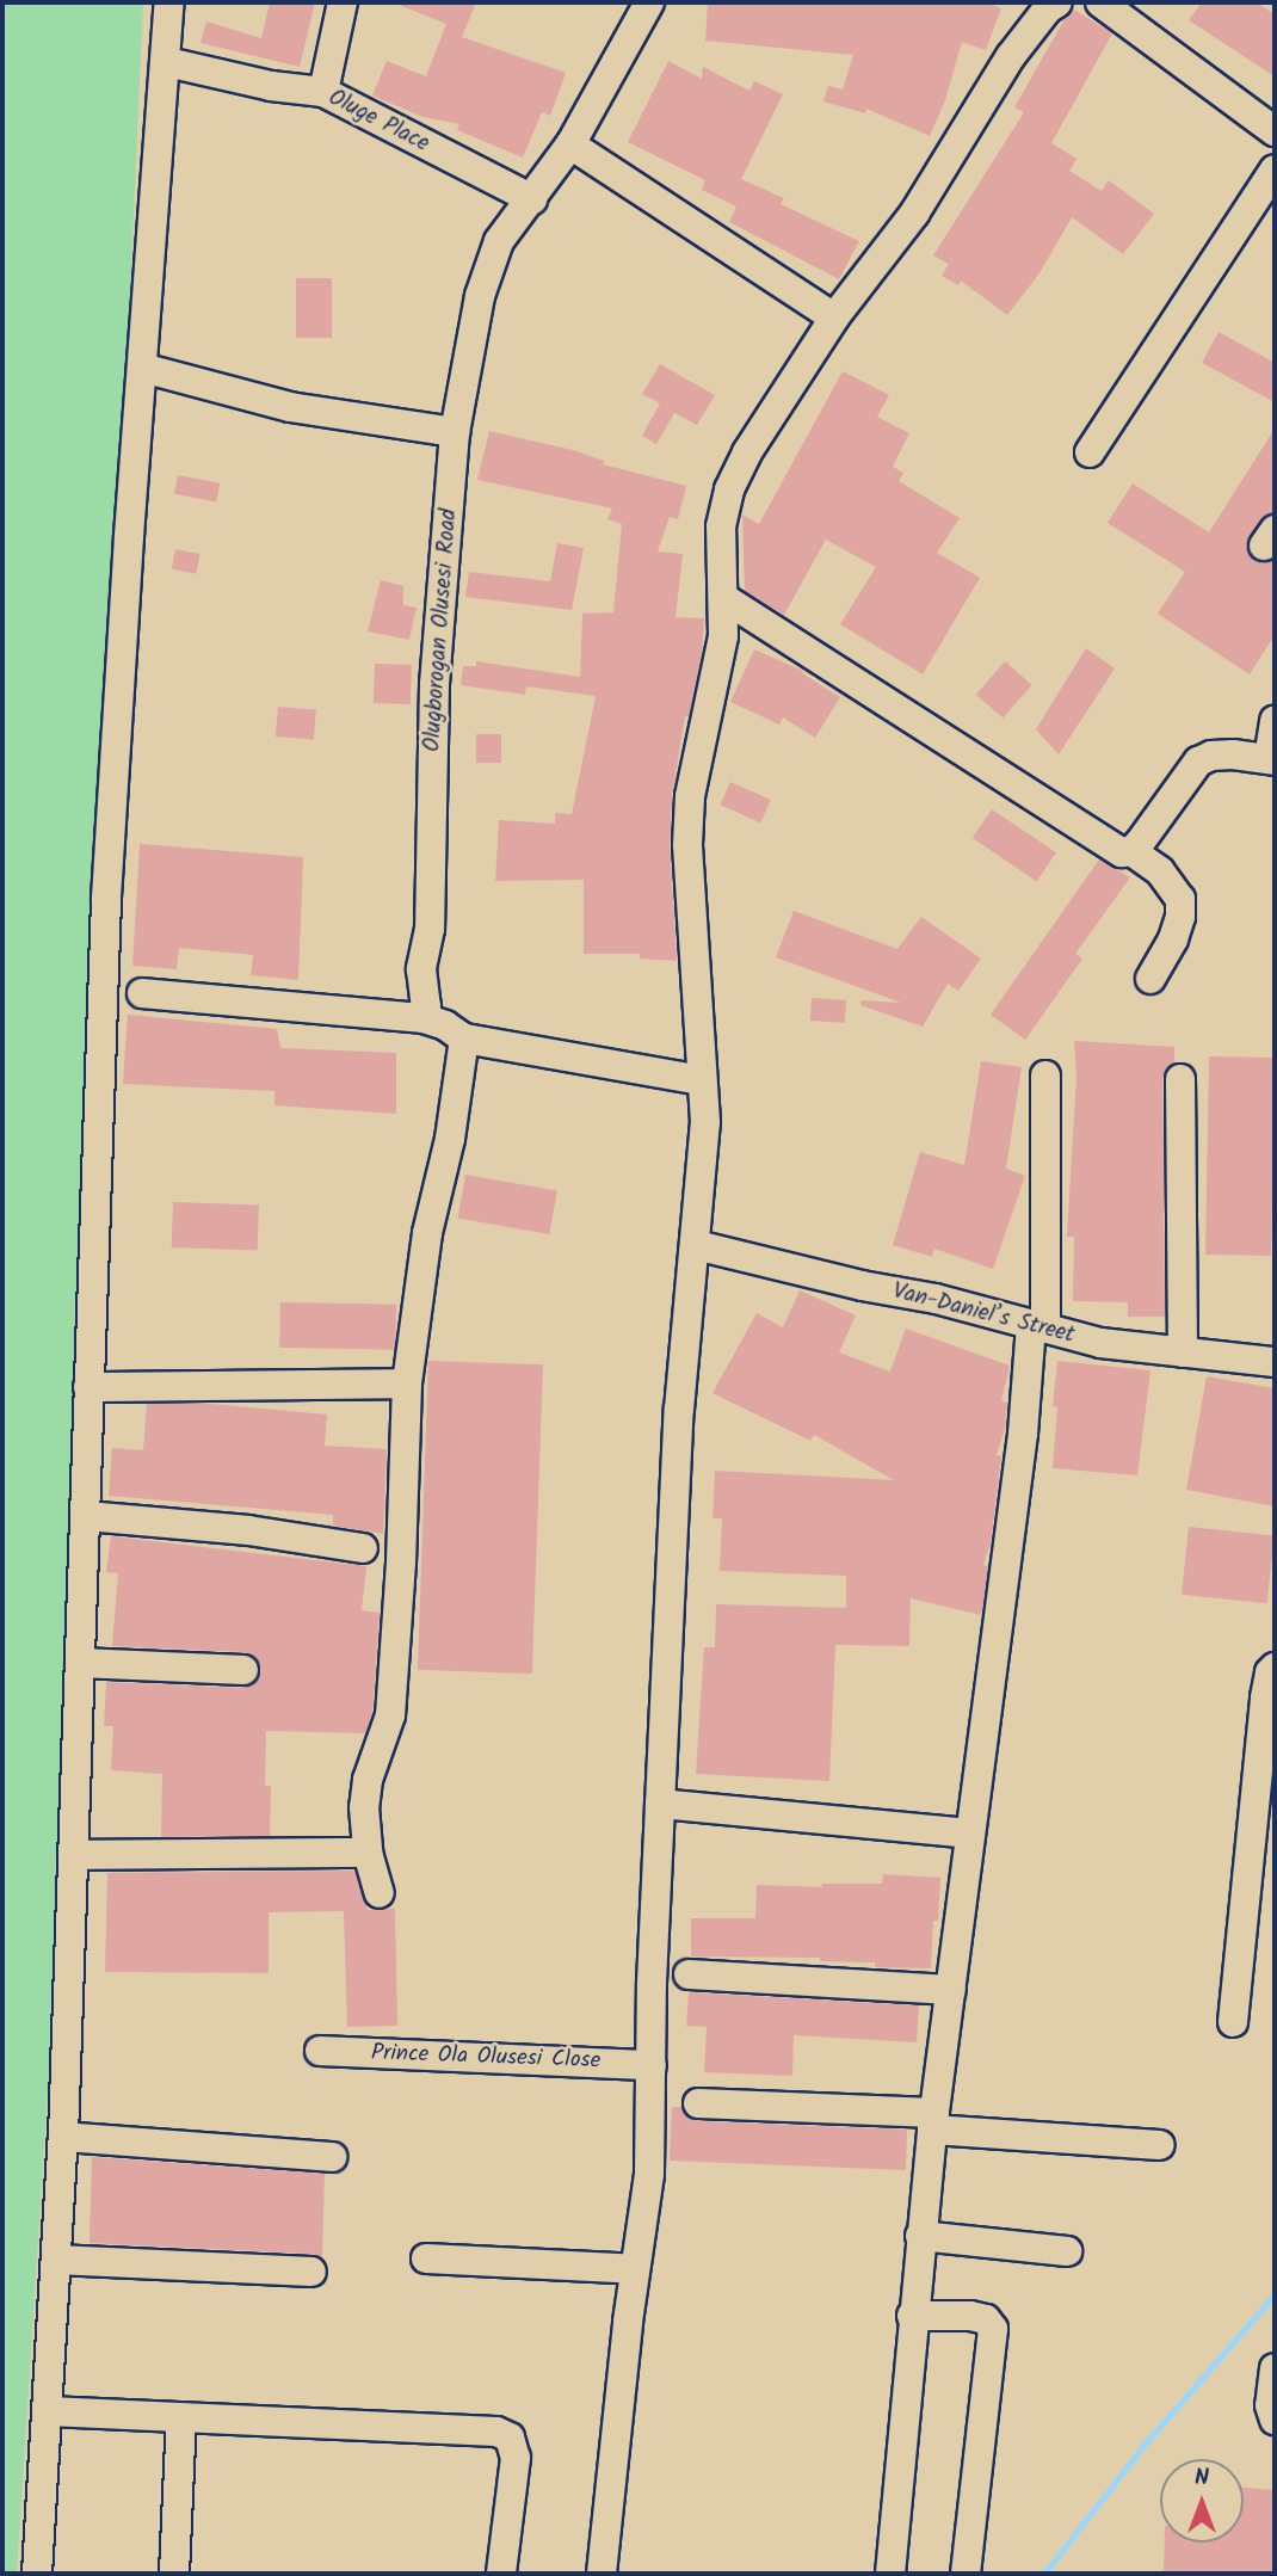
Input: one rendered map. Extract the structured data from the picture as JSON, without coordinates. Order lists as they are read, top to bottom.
{
  "streets": {
    "street": [
      "Oluge Place",
      "Olugborogan Olusesi Road",
      "Van-Daniel’s Street",
      "Prince Ola Olusesi Close"
    ]
  },
  "crossings": [
    ["Oluge Place", "Olugborogan Olusesi Road"]
  ],
  "north": "top"
}
